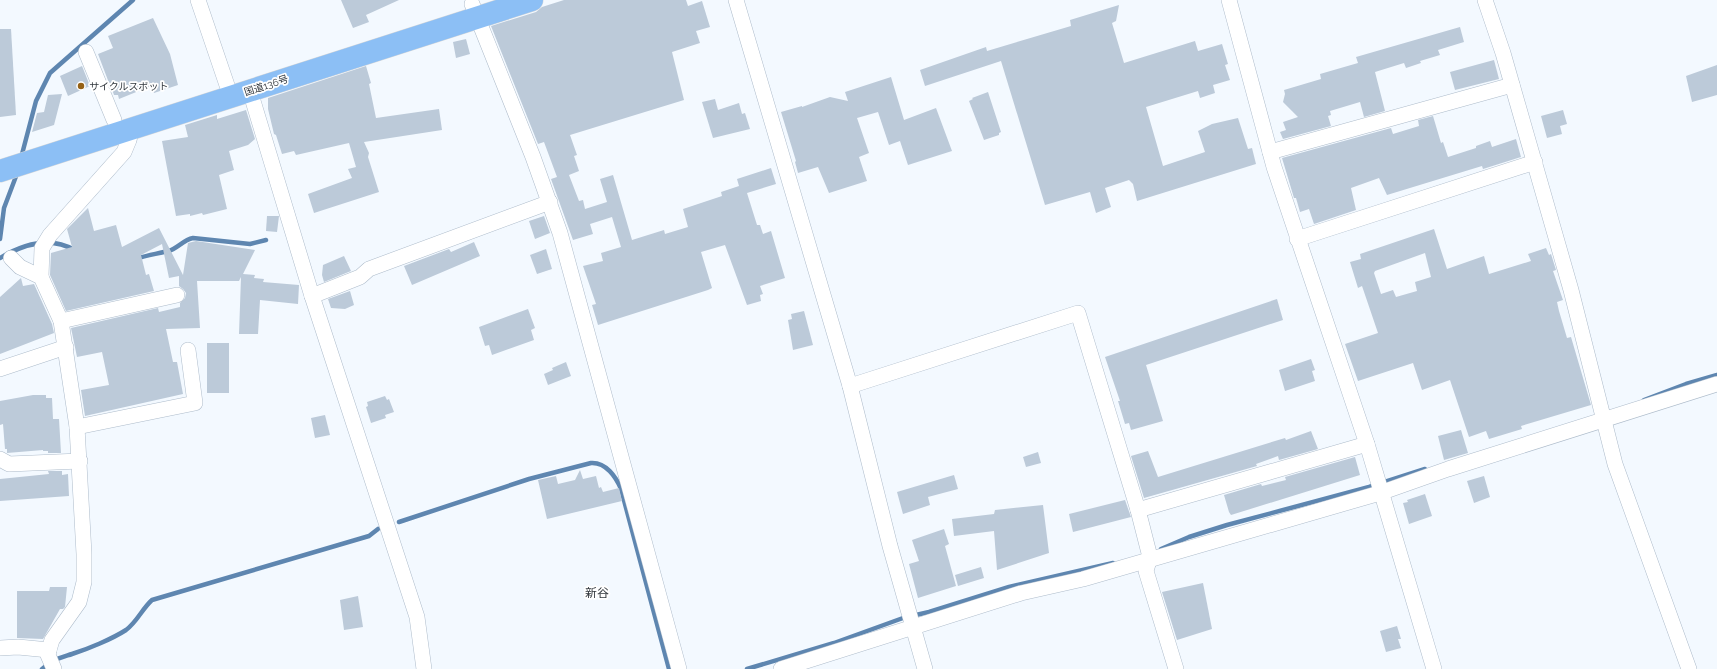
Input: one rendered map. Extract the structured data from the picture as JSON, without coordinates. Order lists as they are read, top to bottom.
{
  "streets": {
    "highway": ["国道136号"]
  },
  "districts": ["新谷"],
  "places": ["サイクルスポット"]
}
